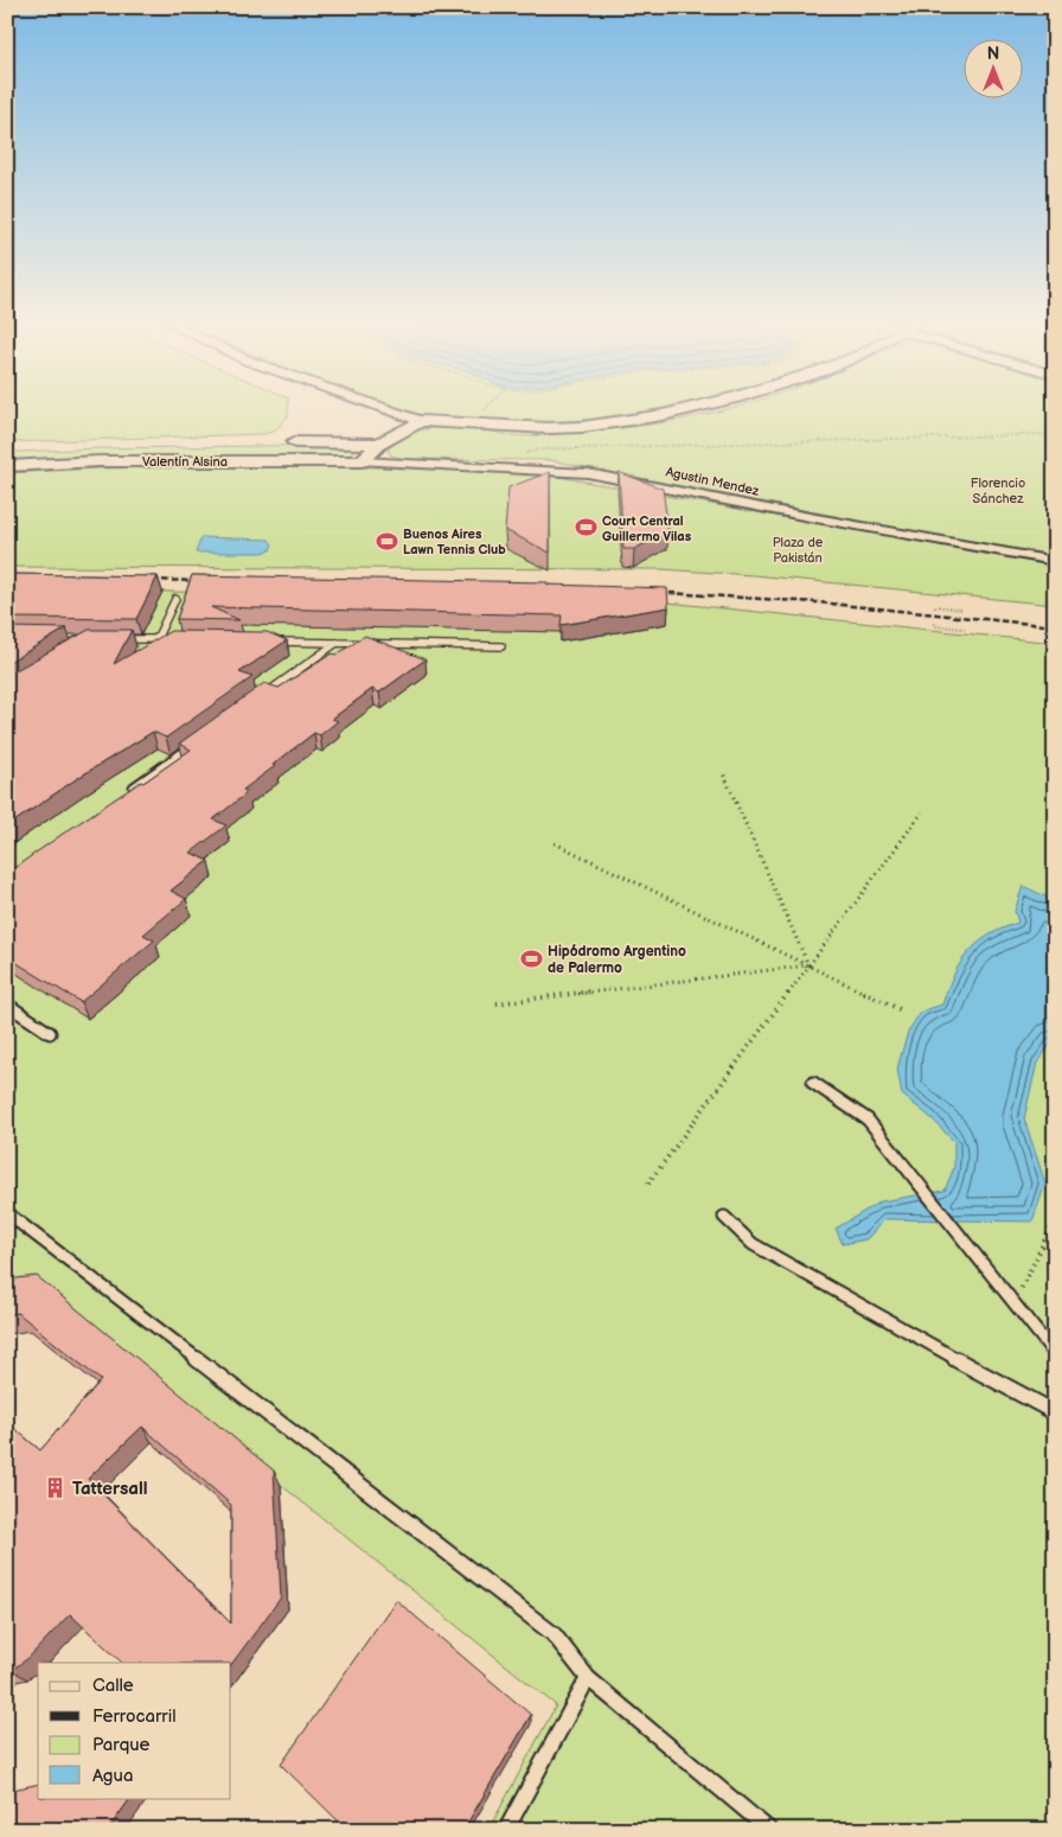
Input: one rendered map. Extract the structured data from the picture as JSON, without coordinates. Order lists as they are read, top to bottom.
{
  "streets": {
    "main road": ["Valentín Alsina"],
    "street": ["Agustin Mendez"]
  },
  "crossings": [
    ["Valentín Alsina", "Agustin Mendez"]
  ],
  "parks": ["Florencio Sánchez", "Plaza de Pakistán"],
  "places": {
    "sports": ["Court Central Guillermo Vilas", "Buenos Aires Lawn Tennis Club", "Hipódromo Argentino de Palermo"],
    "building": ["Tattersall"]
  },
  "legend": [
    "Calle",
    "Ferrocarril",
    "Parque",
    "Agua"
  ],
  "north": "top"
}
